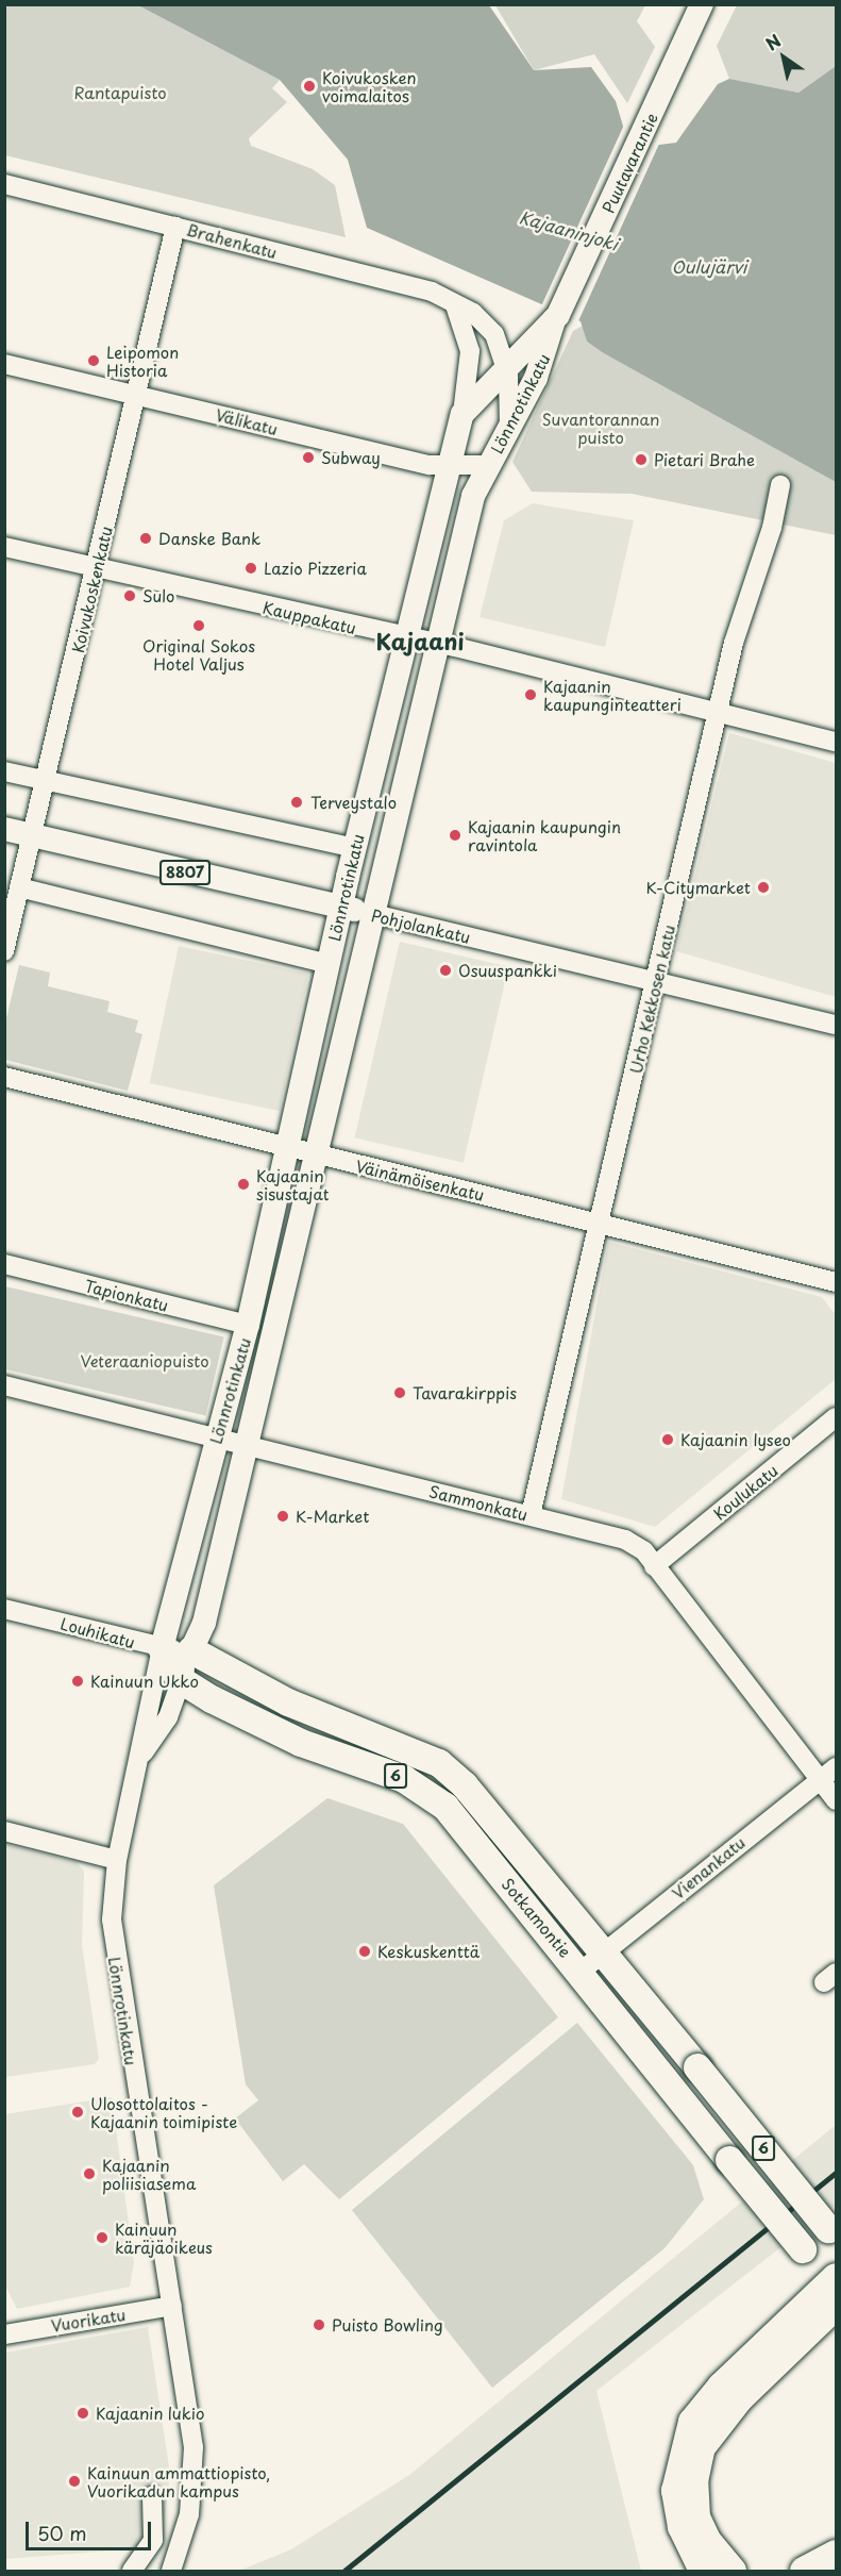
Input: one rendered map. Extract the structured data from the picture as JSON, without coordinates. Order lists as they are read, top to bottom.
{
  "streets": {
    "highway": ["6", "Sotkamontie"],
    "main road": [
      "Puutavarantie",
      "Lönnrotinkatu",
      "8807",
      "Pohjolankatu"
    ],
    "street": [
      "Brahenkatu",
      "Välikatu",
      "Koivukoskenkatu",
      "Kauppakatu",
      "Urho Kekkosen katu",
      "Väinämöisenkatu",
      "Tapionkatu",
      "Koulukatu",
      "Sammonkatu",
      "Louhikatu",
      "Vienankatu",
      "Vuorikatu"
    ]
  },
  "crossings": [
    ["Puutavarantie", "Lönnrotinkatu"],
    ["Brahenkatu", "Lönnrotinkatu"],
    ["Brahenkatu", "Koivukoskenkatu"],
    ["Lönnrotinkatu", "Välikatu"],
    ["Lönnrotinkatu", "Kauppakatu"],
    ["Lönnrotinkatu", "Pohjolankatu"],
    ["Lönnrotinkatu", "Väinämöisenkatu"],
    ["Lönnrotinkatu", "Tapionkatu"],
    ["Lönnrotinkatu", "Sammonkatu"],
    ["Lönnrotinkatu", "Louhikatu"],
    ["Lönnrotinkatu", "Sotkamontie"],
    ["Lönnrotinkatu", "Vuorikatu"],
    ["Välikatu", "Koivukoskenkatu"],
    ["Koivukoskenkatu", "Kauppakatu"],
    ["Koivukoskenkatu", "Pohjolankatu"],
    ["Kauppakatu", "Urho Kekkosen katu"],
    ["Pohjolankatu", "Urho Kekkosen katu"],
    ["Urho Kekkosen katu", "Väinämöisenkatu"],
    ["Urho Kekkosen katu", "Sammonkatu"],
    ["Koulukatu", "Sammonkatu"],
    ["Sammonkatu", "Vienankatu"],
    ["Louhikatu", "Sotkamontie"],
    ["Vienankatu", "Sotkamontie"]
  ],
  "districts": ["Kajaani"],
  "water": ["Kajaaninjoki", "Oulujärvi"],
  "parks": ["Rantapuisto", "Suvantorannan puisto", "Veteraaniopuisto"],
  "places": [
    "Koivukosken voimalaitos",
    "Leipomon Historia",
    "Subway",
    "Pietari Brahe",
    "Danske Bank",
    "Lazio Pizzeria",
    "Sulo",
    "Original Sokos Hotel Valjus",
    "Kajaanin kaupunginteatteri",
    "Terveystalo",
    "Kajaanin kaupungin ravintola",
    "K-Citymarket",
    "Osuuspankki",
    "Kajaanin sisustajat",
    "Tavarakirppis",
    "Kajaanin lyseo",
    "K-Market",
    "Kainuun Ukko",
    "Keskuskenttä",
    "Ulosottolaitos - Kajaanin toimipiste",
    "Kajaanin poliisiasema",
    "Kainuun käräjäoikeus",
    "Puisto Bowling",
    "Kajaanin lukio",
    "Kainuun ammattiopisto, Vuorikadun kampus"
  ],
  "scale_bar": "50 m",
  "north": "top left"
}
